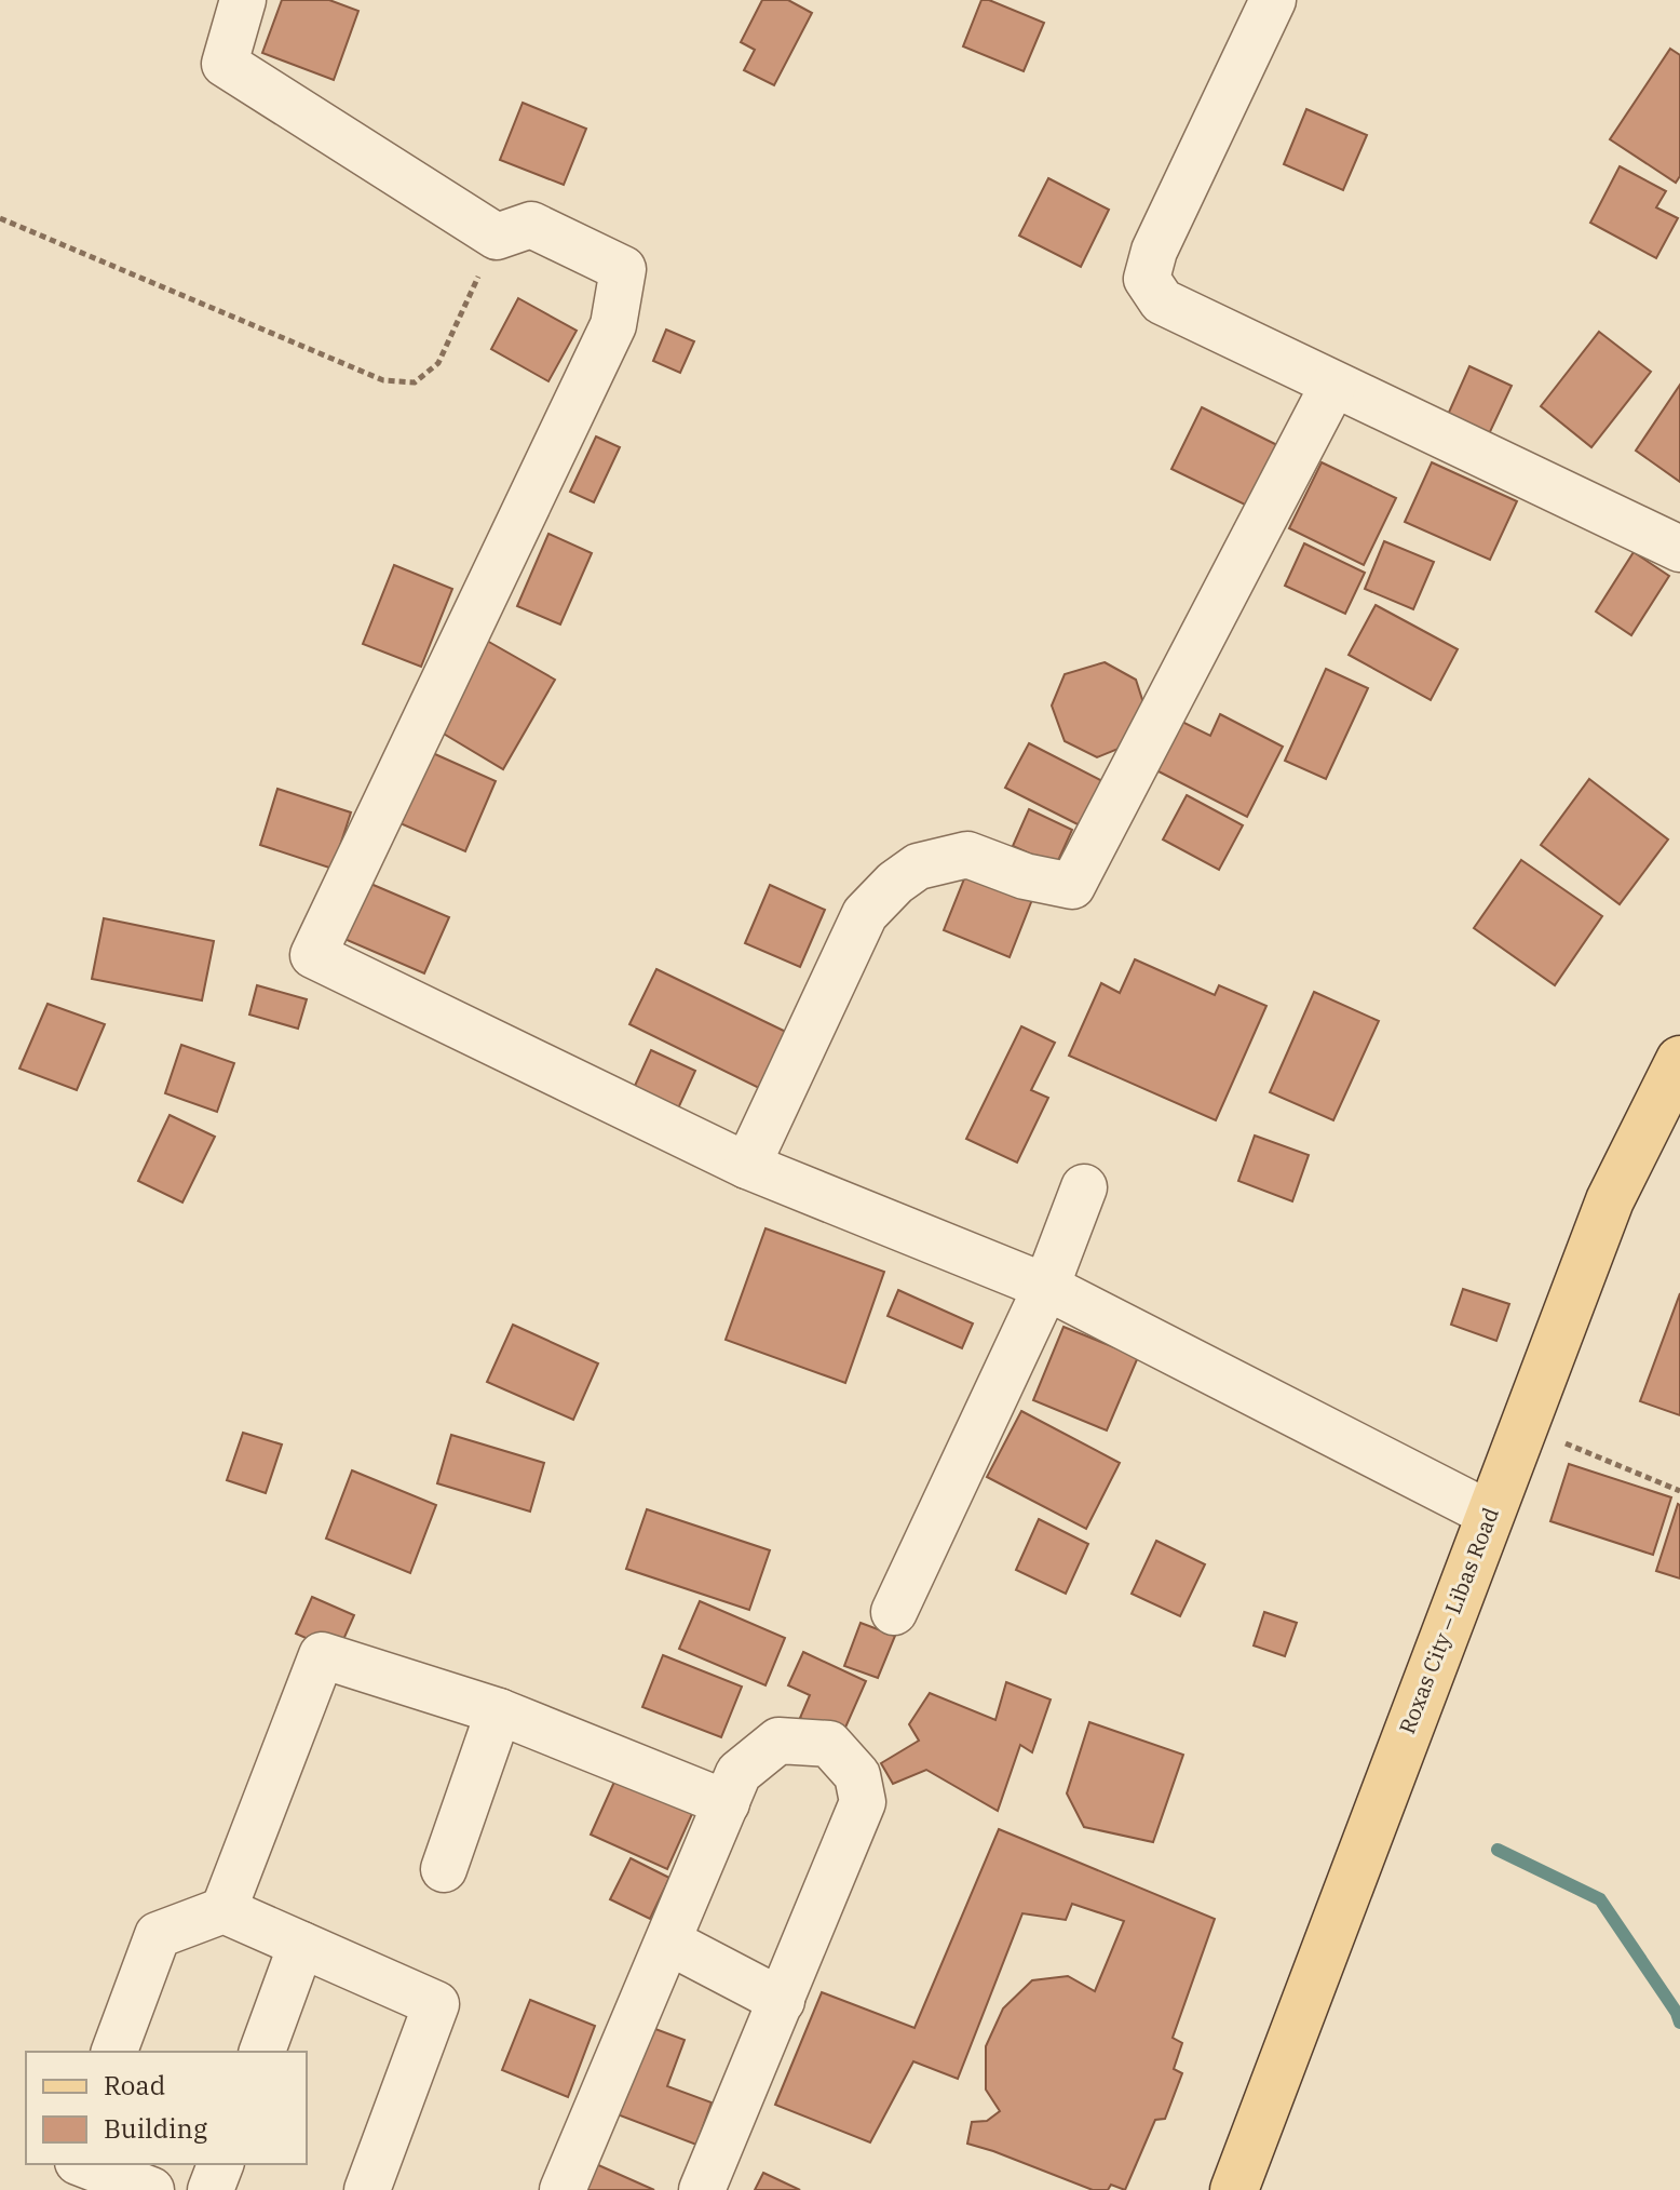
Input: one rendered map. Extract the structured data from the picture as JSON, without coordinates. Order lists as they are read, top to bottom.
{
  "streets": {
    "main road": ["Roxas City – Libas Road"]
  },
  "legend": ["Road", "Building"]
}
